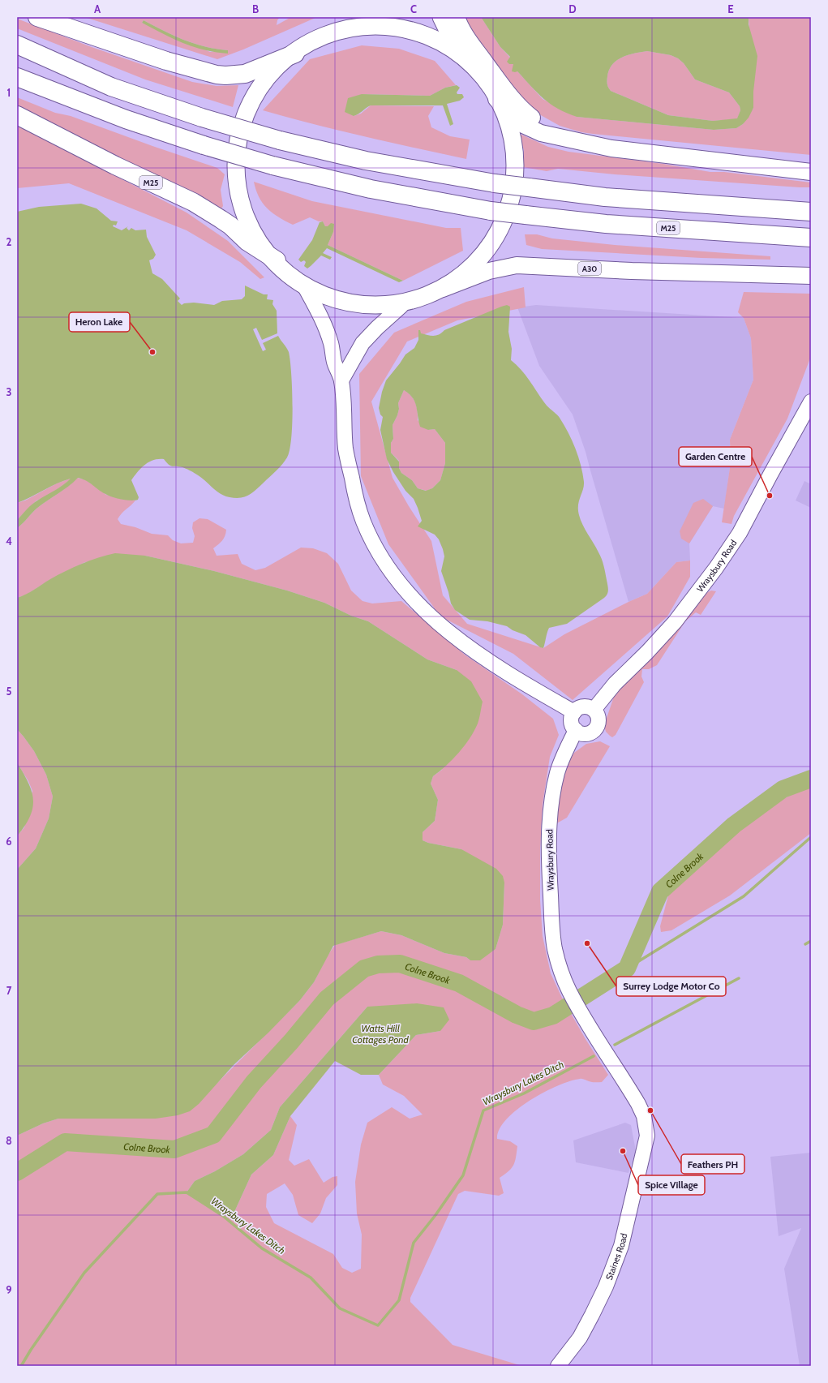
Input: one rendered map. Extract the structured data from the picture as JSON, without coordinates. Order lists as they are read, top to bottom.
{
  "streets": {
    "highway": ["M25"],
    "main road": ["A30", "Wraysbury Road", "Staines Road"]
  },
  "crossings": [
    ["Wraysbury Road", "Staines Road"]
  ],
  "water": ["Colne Brook", "Watts Hill Cottages Pond", "Wraysbury Lakes Ditch"],
  "places": [
    "Heron Lake",
    "Garden Centre",
    "Surrey Lodge Motor Co",
    "Feathers PH",
    "Spice Village"
  ],
  "grid": {
    "columns": [
      "A",
      "B",
      "C",
      "D",
      "E"
    ],
    "rows": [
      "1",
      "2",
      "3",
      "4",
      "5",
      "6",
      "7",
      "8",
      "9"
    ]
  }
}
